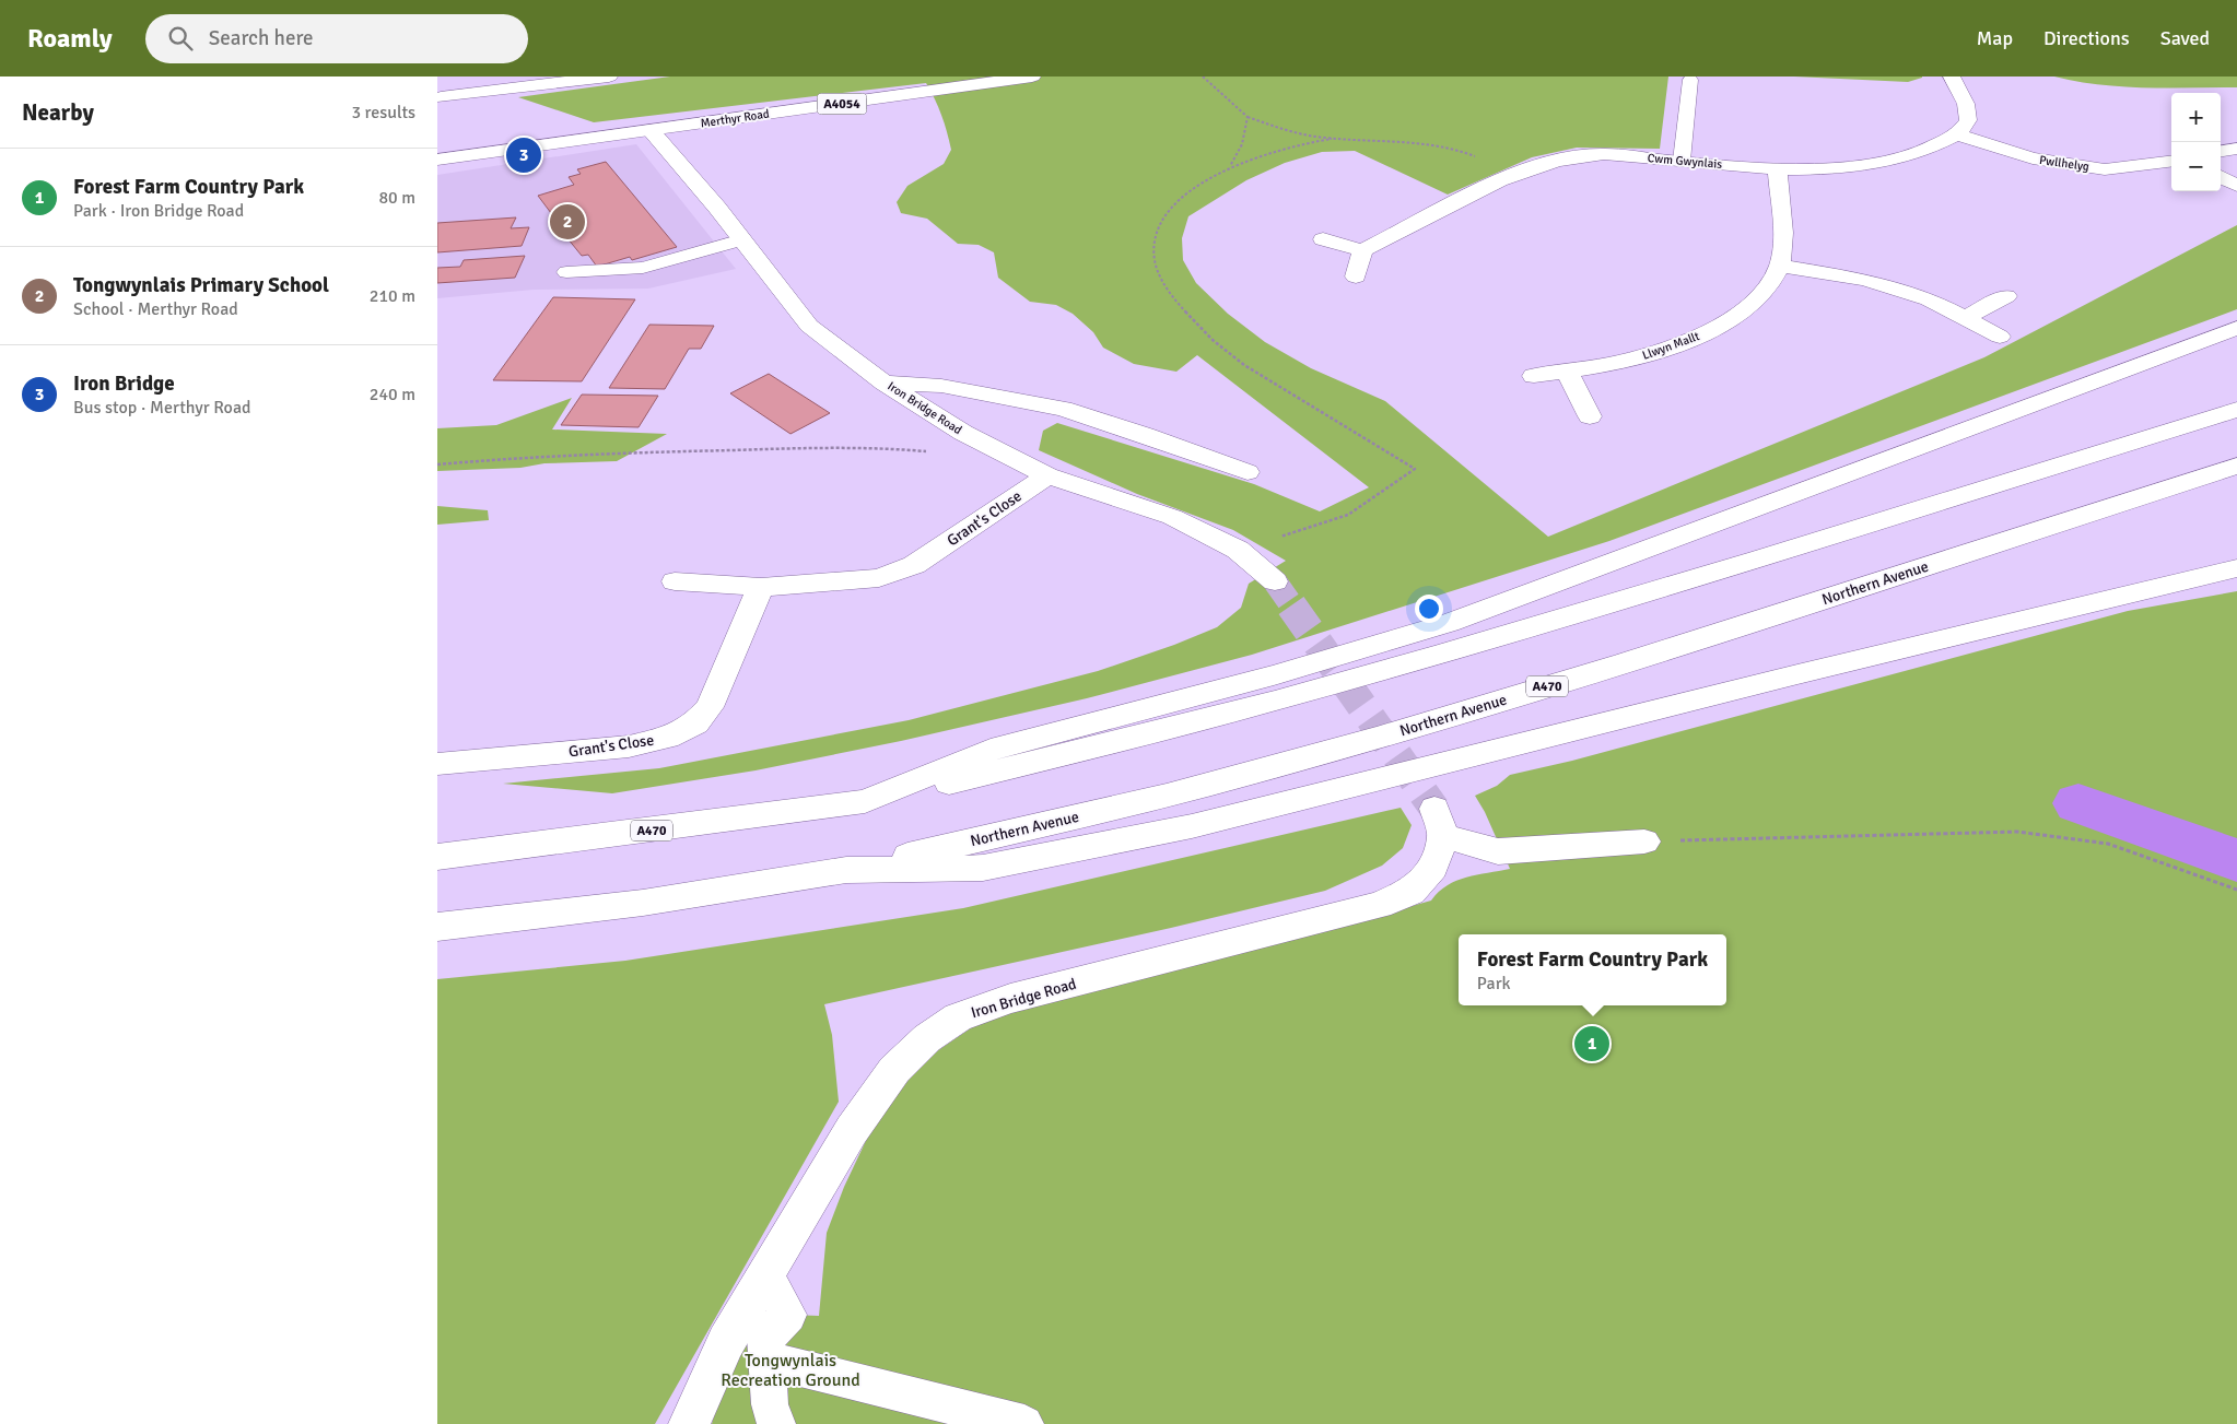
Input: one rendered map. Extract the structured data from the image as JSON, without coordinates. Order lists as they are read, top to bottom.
{
  "streets": {
    "main road": [
      "A4054",
      "Merthyr Road",
      "Cwm Gwynlais",
      "Pwllhelyg",
      "Llwyn Mallt",
      "Iron Bridge Road",
      "Grant's Close",
      "Northern Avenue",
      "A470"
    ]
  },
  "crossings": [
    ["Merthyr Road", "Iron Bridge Road"],
    ["Cwm Gwynlais", "Pwllhelyg"],
    ["Cwm Gwynlais", "Llwyn Mallt"],
    ["Iron Bridge Road", "Grant's Close"],
    ["Northern Avenue", "A470"]
  ],
  "parks": ["Tongwynlais Recreation Ground"],
  "page": {
    "header": "Roamly",
    "search": "Search here",
    "nav": ["Map", "Directions", "Saved"],
    "heading": ["Nearby", "3 results"],
    "map_buttons": ["+", "−"],
    "pins": ["3", "2", "1"],
    "list": [
      {
        "mark": "1",
        "name": "Forest Farm Country Park",
        "note": "Park · Iron Bridge Road",
        "value": "80 m"
      },
      {
        "mark": "2",
        "name": "Tongwynlais Primary School",
        "note": "School · Merthyr Road",
        "value": "210 m"
      },
      {
        "mark": "3",
        "name": "Iron Bridge",
        "note": "Bus stop · Merthyr Road",
        "value": "240 m"
      }
    ],
    "popup": ["Forest Farm Country Park", "Park"]
  }
}
